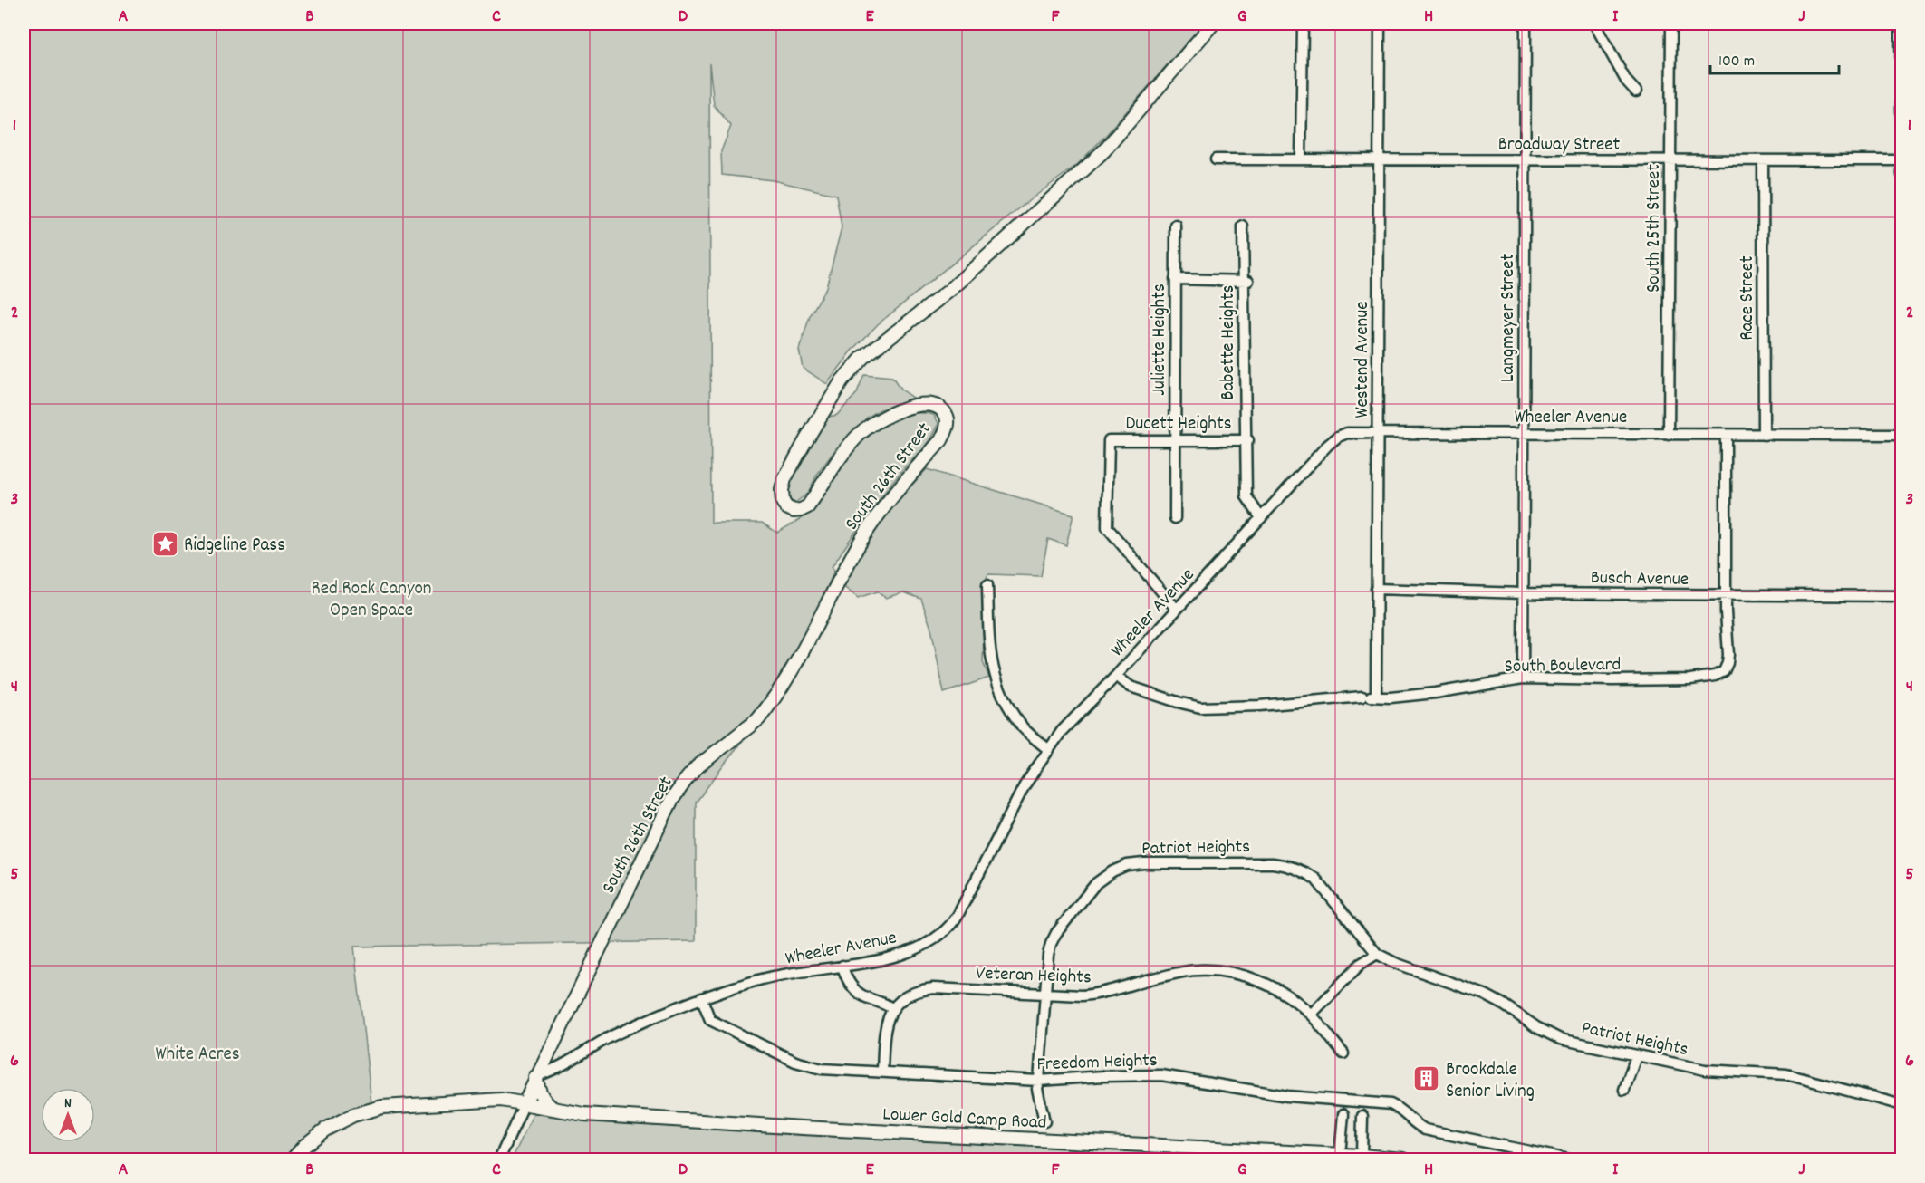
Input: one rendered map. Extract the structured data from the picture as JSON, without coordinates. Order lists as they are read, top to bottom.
{
  "streets": {
    "street": [
      "Broadway Street",
      "South 25th Street",
      "Race Street",
      "Langmeyer Street",
      "Juliette Heights",
      "Babette Heights",
      "Westend Avenue",
      "Wheeler Avenue",
      "Ducett Heights",
      "South 26th Street",
      "Busch Avenue",
      "South Boulevard",
      "Patriot Heights",
      "Veteran Heights",
      "Freedom Heights",
      "Lower Gold Camp Road"
    ]
  },
  "crossings": [
    ["Broadway Street", "South 25th Street"],
    ["Broadway Street", "Race Street"],
    ["Broadway Street", "Langmeyer Street"],
    ["Broadway Street", "Westend Avenue"],
    ["South 25th Street", "Wheeler Avenue"],
    ["Race Street", "Wheeler Avenue"],
    ["Langmeyer Street", "Wheeler Avenue"],
    ["Langmeyer Street", "Busch Avenue"],
    ["Langmeyer Street", "South Boulevard"],
    ["Juliette Heights", "Ducett Heights"],
    ["Babette Heights", "Wheeler Avenue"],
    ["Babette Heights", "Ducett Heights"],
    ["Westend Avenue", "Wheeler Avenue"],
    ["Westend Avenue", "Busch Avenue"],
    ["Westend Avenue", "South Boulevard"],
    ["Wheeler Avenue", "Ducett Heights"],
    ["Wheeler Avenue", "South 26th Street"],
    ["Wheeler Avenue", "South Boulevard"],
    ["Wheeler Avenue", "Freedom Heights"],
    ["South 26th Street", "Lower Gold Camp Road"],
    ["Busch Avenue", "South Boulevard"],
    ["Patriot Heights", "Veteran Heights"],
    ["Patriot Heights", "Freedom Heights"]
  ],
  "parks": ["Red Rock Canyon Open Space", "White Acres"],
  "places": {
    "place": ["Ridgeline Pass"],
    "building": ["Brookdale Senior Living"]
  },
  "scale_bar": "100 m",
  "north": "top",
  "grid": {
    "columns": [
      "A",
      "B",
      "C",
      "D",
      "E",
      "F",
      "G",
      "H",
      "I",
      "J"
    ],
    "rows": [
      "1",
      "2",
      "3",
      "4",
      "5",
      "6"
    ]
  }
}
